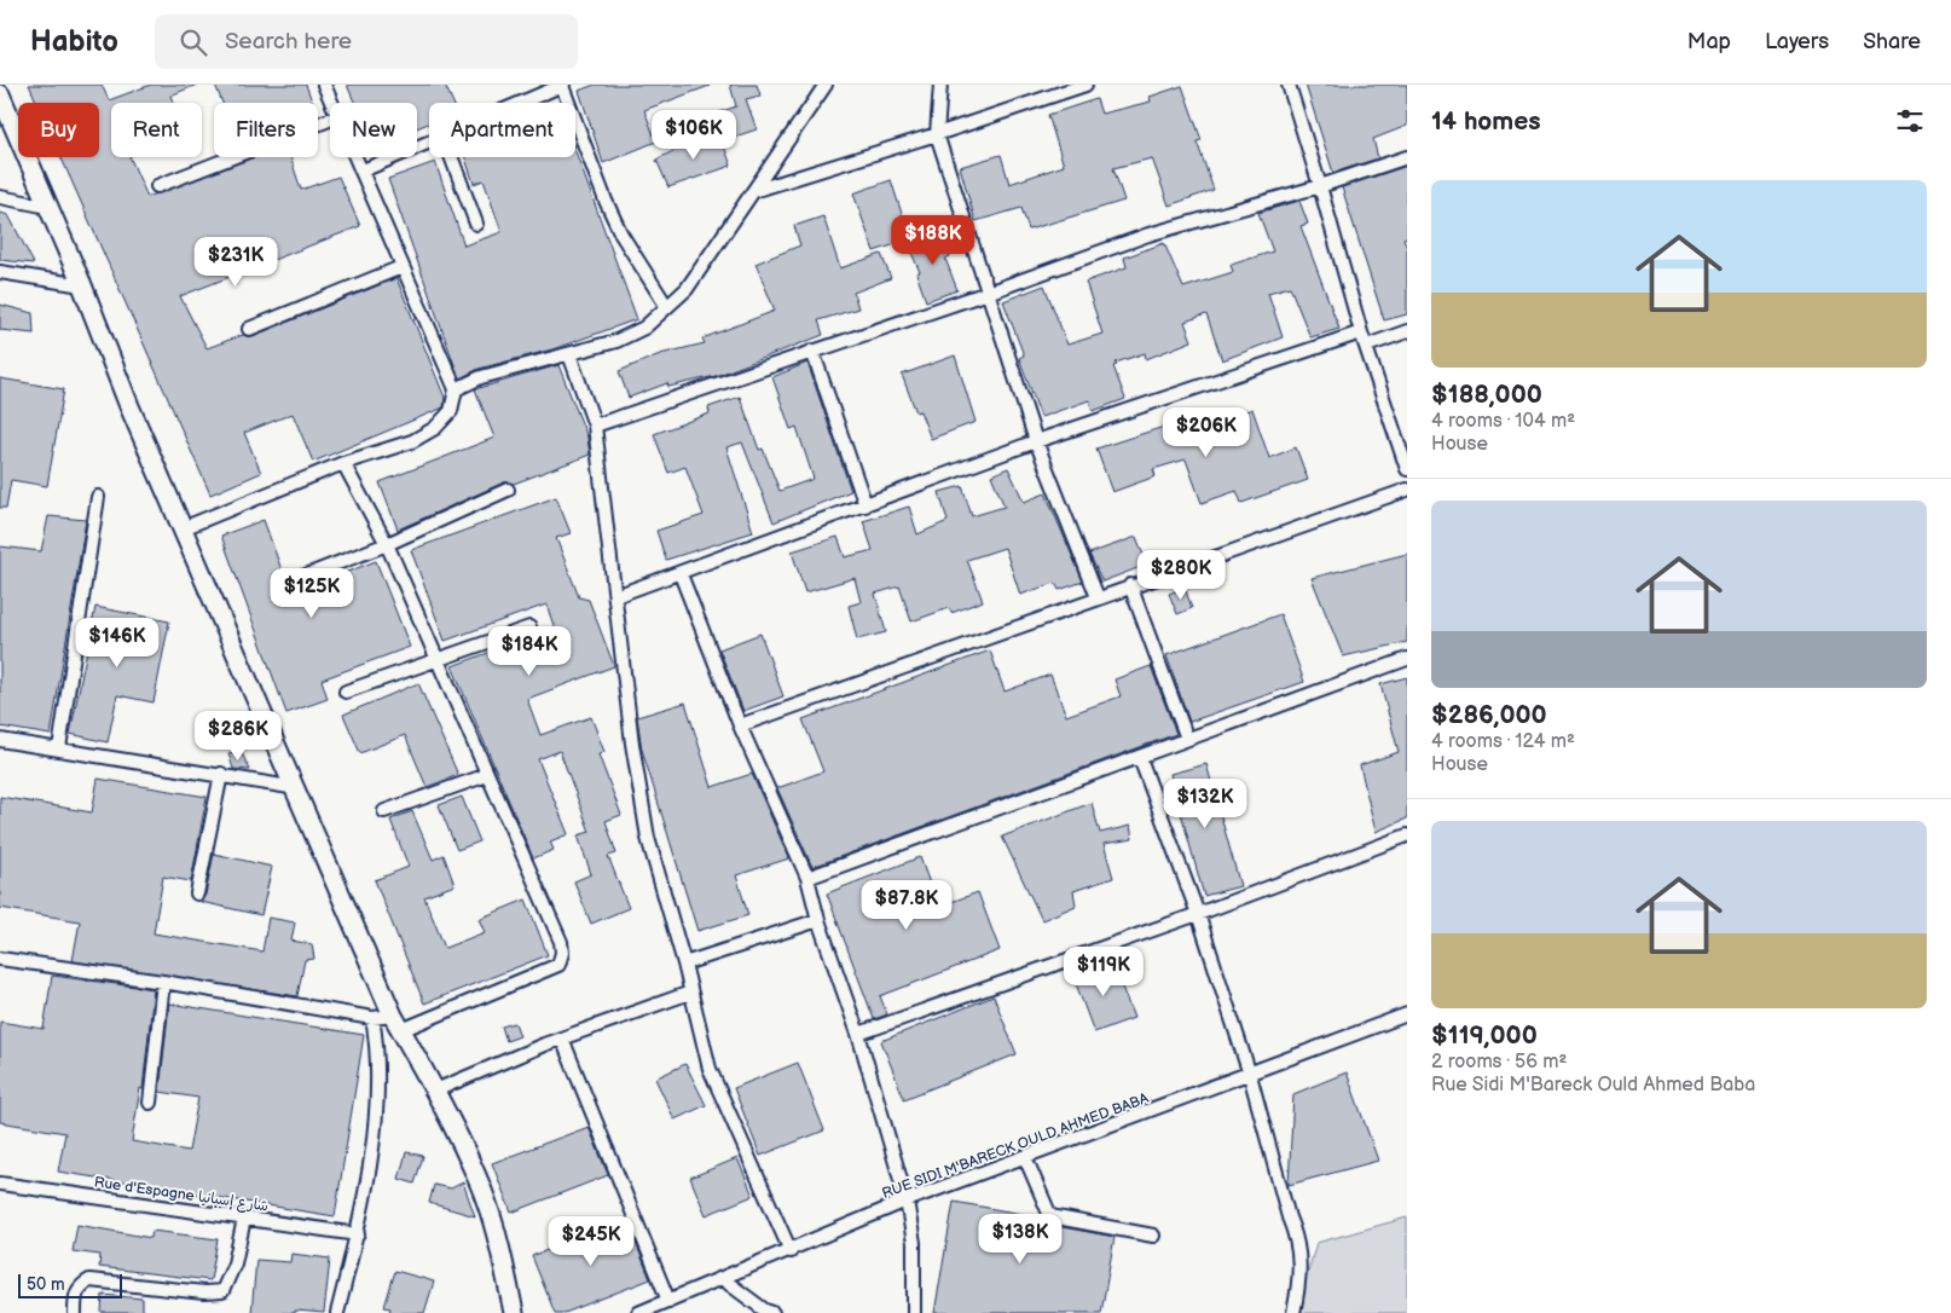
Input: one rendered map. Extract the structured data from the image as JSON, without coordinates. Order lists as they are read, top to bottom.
{
  "streets": {
    "street": ["RUE SIDI M'BARECK OULD AHMED BABA", "Rue d'Espagne شارع إسبانيا"]
  },
  "scale_bar": "50 m",
  "page": {
    "header": "Habito",
    "search": "Search here",
    "nav": ["Map", "Layers", "Share"],
    "heading": "14 homes",
    "chip": [
      "Buy",
      "Rent",
      "Filters",
      "New",
      "Apartment"
    ],
    "price": [
      "$106K",
      "$188K",
      "$231K",
      "$206K",
      "$280K",
      "$125K",
      "$146K",
      "$184K",
      "$286K",
      "$132K",
      "$87.8K",
      "$119K",
      "$138K",
      "$245K"
    ],
    "list": [
      {
        "name": "$188,000",
        "note": "4 rooms · 104 m² · House"
      },
      {
        "name": "$286,000",
        "note": "4 rooms · 124 m² · House"
      },
      {
        "name": "$119,000",
        "note": "2 rooms · 56 m² · Rue Sidi M'Bareck Ould Ahmed Baba"
      }
    ],
    "scale": "50 m"
  }
}
